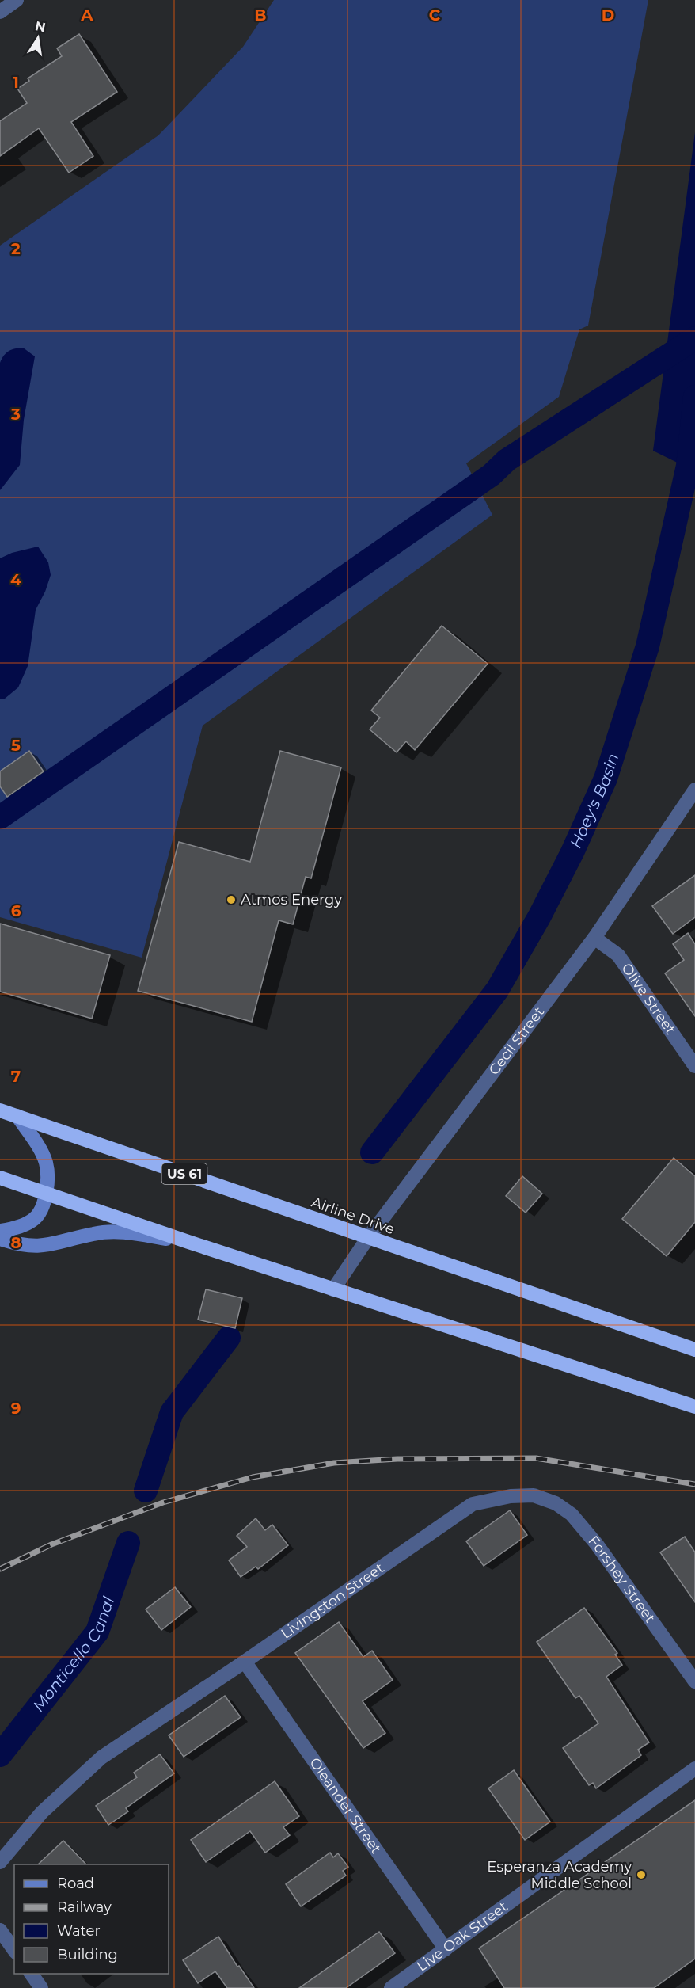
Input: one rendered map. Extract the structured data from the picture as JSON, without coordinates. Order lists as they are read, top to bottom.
{
  "streets": {
    "highway": ["US 61", "Airline Drive"],
    "street": [
      "Olive Street",
      "Cecil Street",
      "Forshey Street",
      "Livingston Street",
      "Oleander Street",
      "Live Oak Street"
    ]
  },
  "crossings": [
    ["Olive Street", "Cecil Street"],
    ["Cecil Street", "Airline Drive"],
    ["Forshey Street", "Livingston Street"],
    ["Livingston Street", "Oleander Street"],
    ["Oleander Street", "Live Oak Street"]
  ],
  "water": ["Hoey's Basin", "Monticello Canal"],
  "places": ["Atmos Energy", "Esperanza Academy Middle School"],
  "legend": [
    "Road",
    "Railway",
    "Water",
    "Building"
  ],
  "north": "top",
  "grid": {
    "columns": [
      "A",
      "B",
      "C",
      "D"
    ],
    "rows": [
      "1",
      "2",
      "3",
      "4",
      "5",
      "6",
      "7",
      "8",
      "9"
    ]
  }
}
